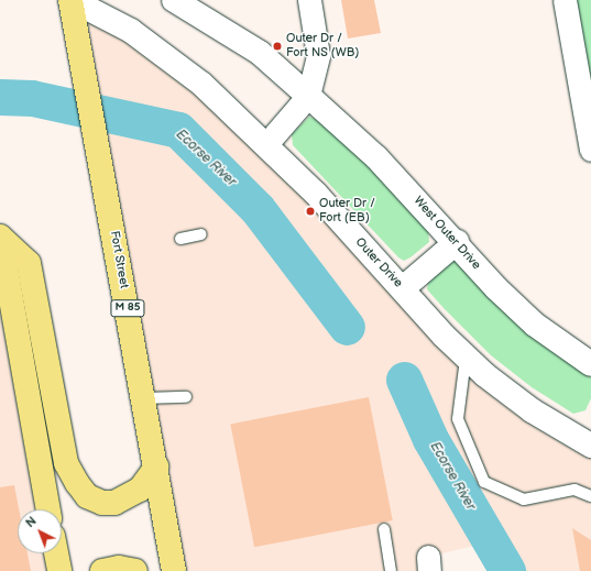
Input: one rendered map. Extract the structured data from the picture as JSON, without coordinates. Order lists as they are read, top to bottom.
{
  "streets": {
    "main road": [
      "West Outer Drive",
      "Fort Street",
      "Outer Drive",
      "M 85"
    ]
  },
  "crossings": [
    ["Fort Street", "Outer Drive"]
  ],
  "water": ["Ecorse River"],
  "places": ["Outer Dr / Fort NS (WB)", "Outer Dr / Fort (EB)"],
  "north": "top left"
}
